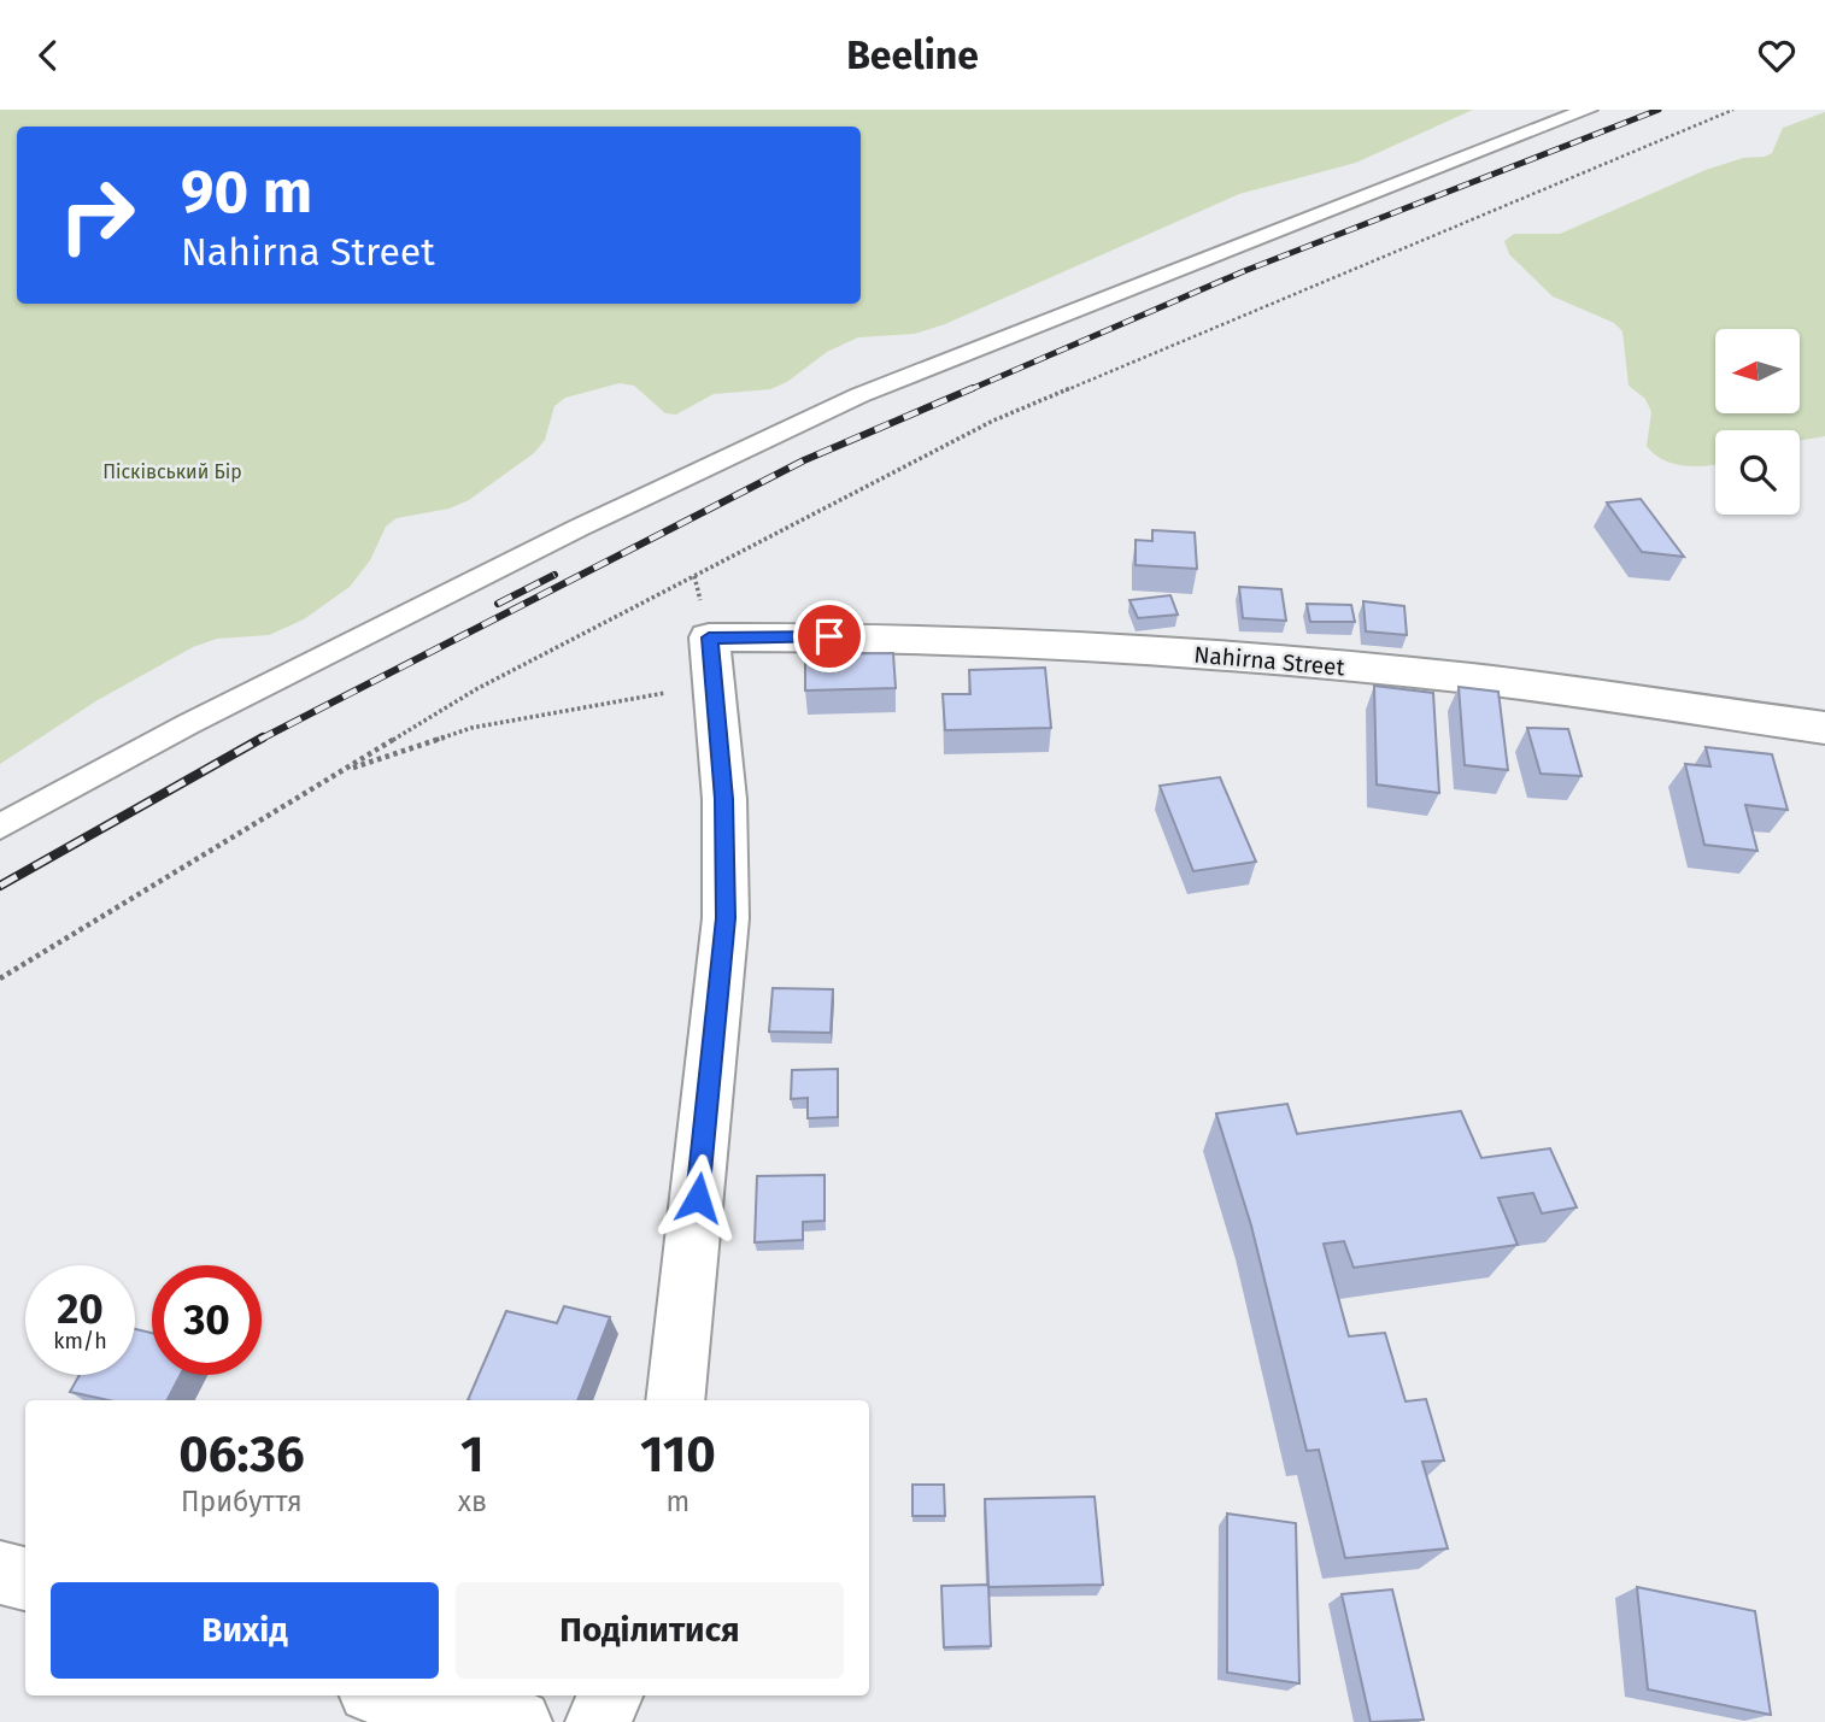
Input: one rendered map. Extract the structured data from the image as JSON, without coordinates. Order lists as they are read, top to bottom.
{
  "streets": {
    "street": ["Nahirna Street"]
  },
  "parks": ["Пісківський Бір"],
  "north": "left",
  "page": {
    "header": "Beeline",
    "turn": ["90 m", "Nahirna Street"],
    "speed": "20 km/h",
    "limit": "30",
    "eta": [
      "06:36",
      "Прибуття",
      "1",
      "хв",
      "110",
      "m"
    ],
    "buttons": ["Вихід", "Поділитися"]
  }
}
